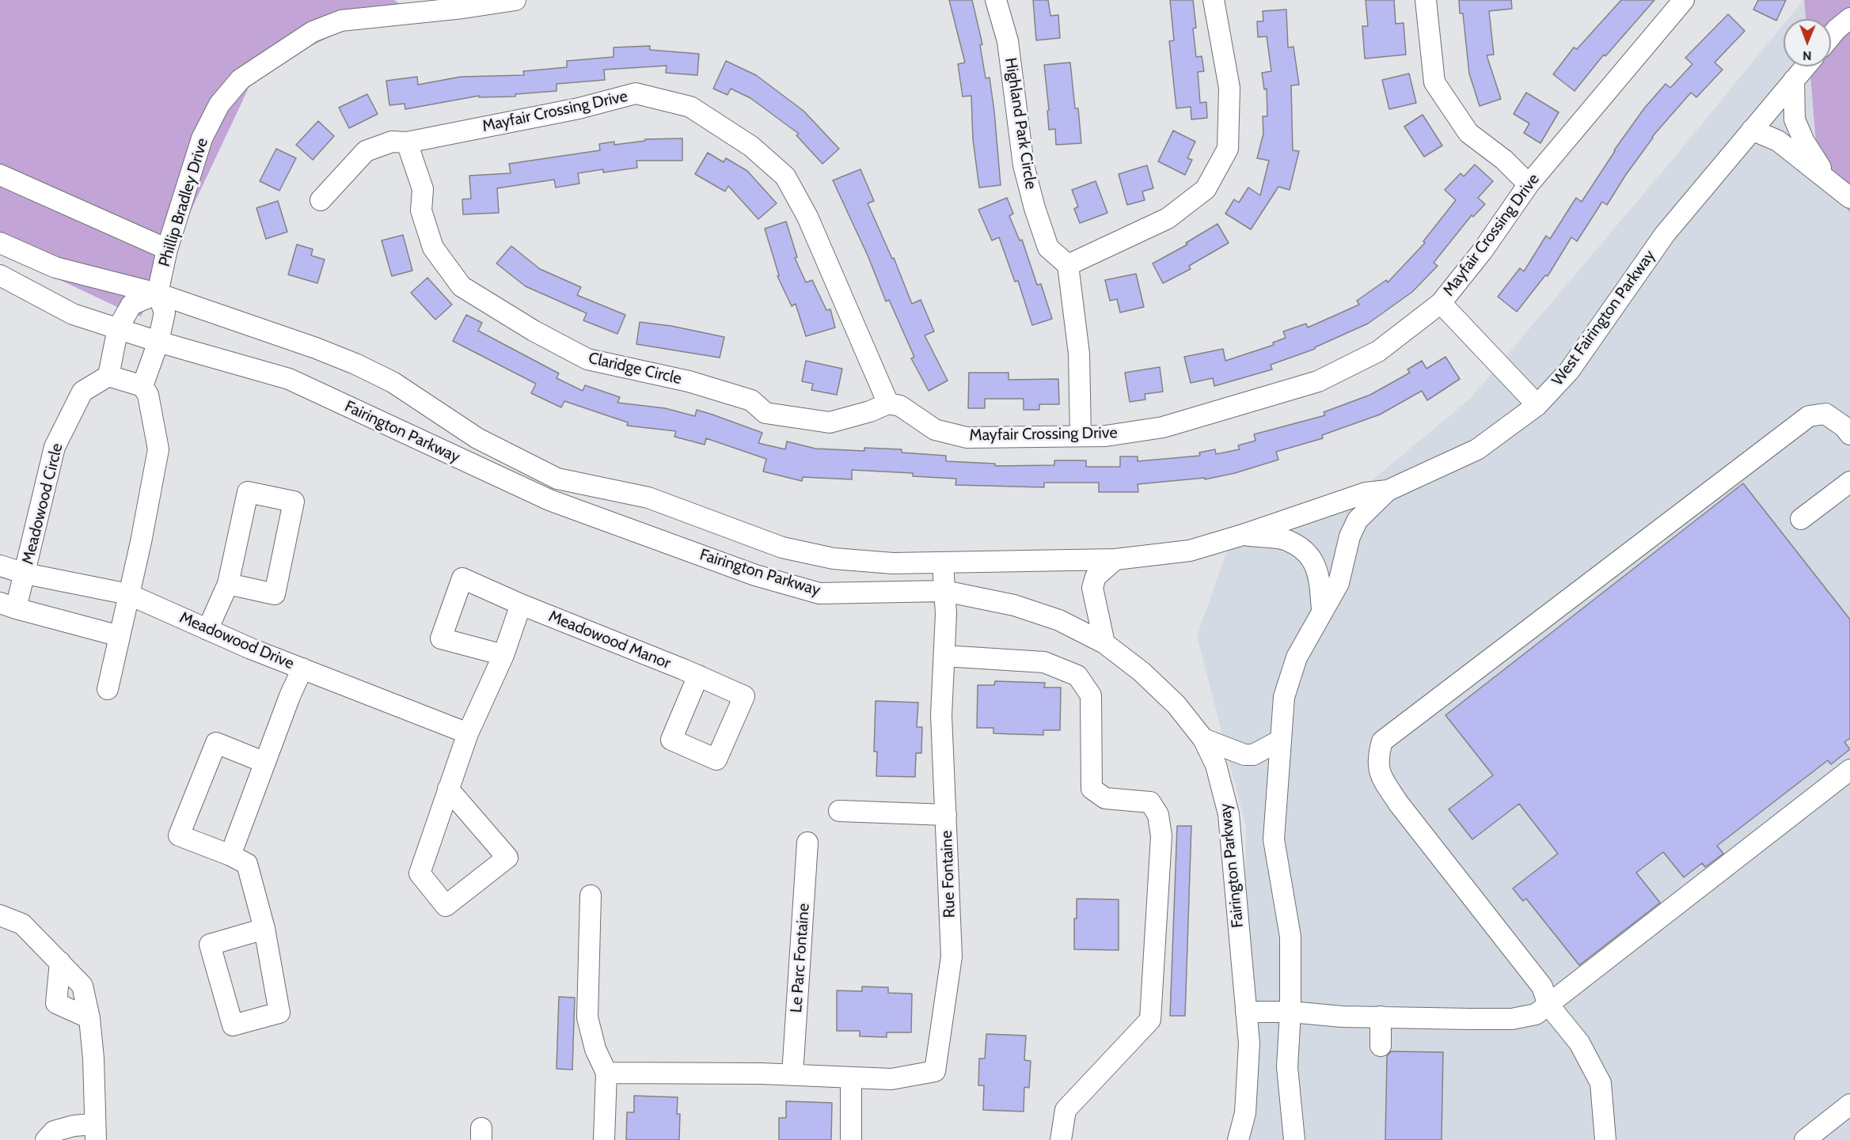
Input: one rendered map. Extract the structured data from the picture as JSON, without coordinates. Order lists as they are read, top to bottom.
{
  "streets": {
    "street": [
      "Mayfair Crossing Drive",
      "Highland Park Circle",
      "Phillip Bradley Drive",
      "West Fairington Parkway",
      "Claridge Circle",
      "Fairington Parkway",
      "Meadowood Circle",
      "Meadowood Manor",
      "Meadowood Drive",
      "Rue Fontaine",
      "Le Parc Fontaine"
    ]
  },
  "crossings": [
    ["Mayfair Crossing Drive", "Claridge Circle"],
    ["Phillip Bradley Drive", "Fairington Parkway"],
    ["West Fairington Parkway", "Fairington Parkway"],
    ["Fairington Parkway", "Rue Fontaine"],
    ["Meadowood Circle", "Meadowood Drive"],
    ["Rue Fontaine", "Le Parc Fontaine"]
  ],
  "north": "bottom"
}
